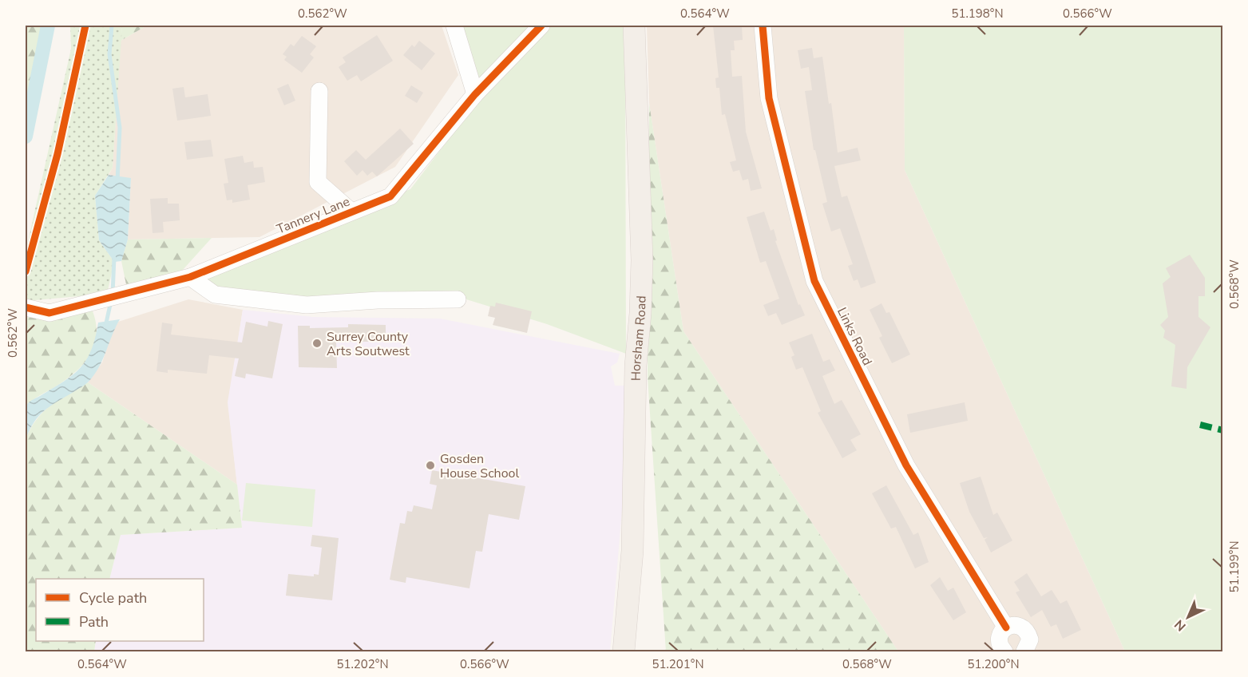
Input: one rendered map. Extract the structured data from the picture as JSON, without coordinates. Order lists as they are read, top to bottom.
{
  "streets": {
    "main road": ["Horsham Road"],
    "street": ["Tannery Lane", "Links Road"]
  },
  "places": ["Surrey County Arts Soutwest", "Gosden House School"],
  "legend": ["Cycle path", "Path"],
  "north": "bottom left",
  "coordinates": [
    "0.562°W",
    "0.564°W",
    "51.198°N",
    "0.566°W",
    "0.568°W",
    "51.199°N",
    "51.202°N",
    "51.201°N",
    "51.200°N"
  ]
}
